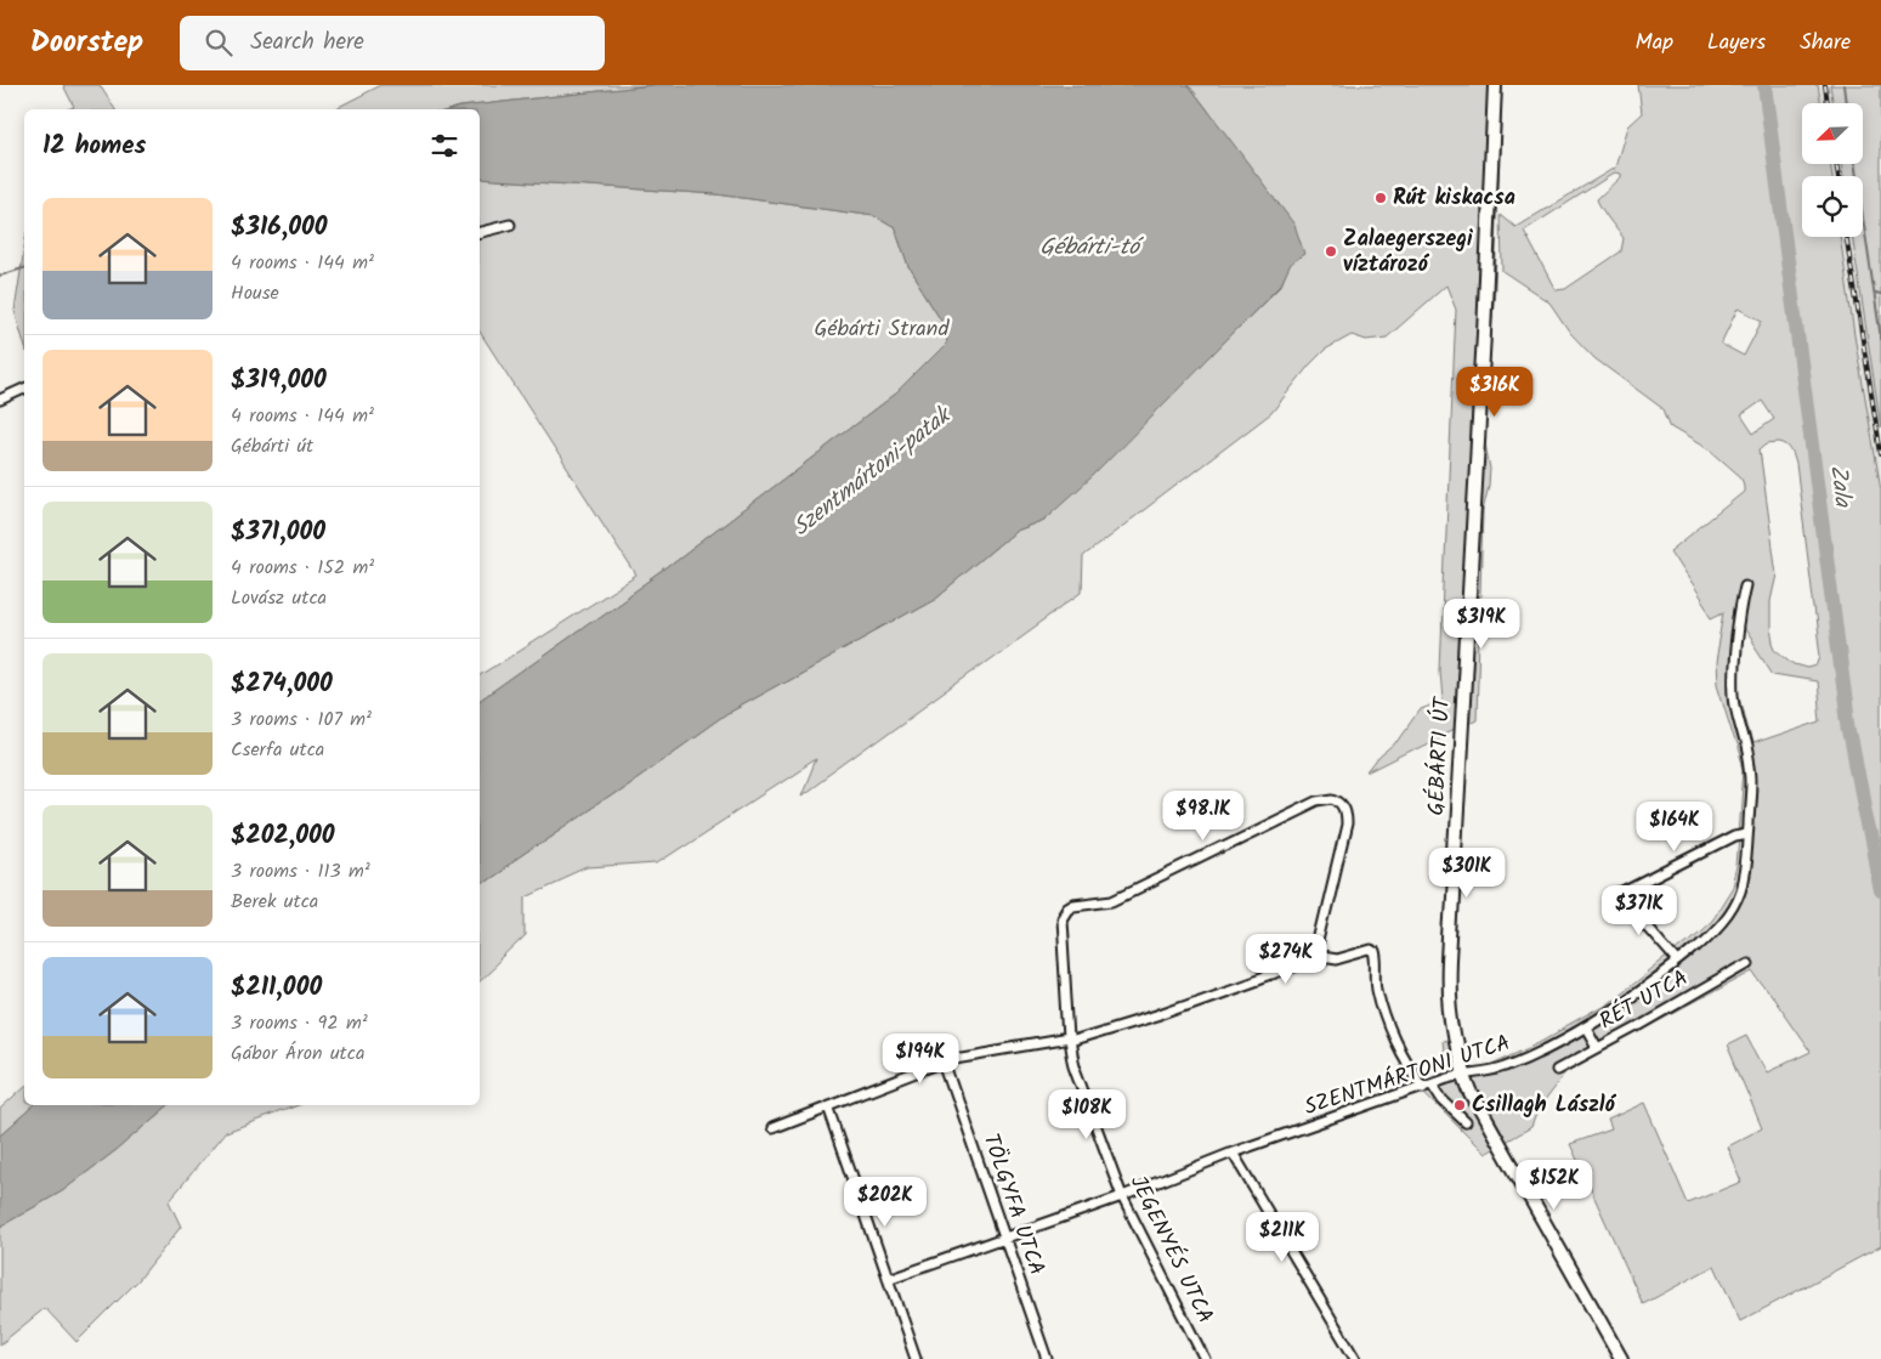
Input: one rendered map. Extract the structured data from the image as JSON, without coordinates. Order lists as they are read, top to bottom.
{
  "streets": {
    "main road": ["GÉBÁRTI ÚT"],
    "street": [
      "RÉT UTCA",
      "SZENTMÁRTONI UTCA",
      "TÖLGYFA UTCA",
      "JEGENYÉS UTCA"
    ]
  },
  "crossings": [
    ["GÉBÁRTI ÚT", "SZENTMÁRTONI UTCA"],
    ["SZENTMÁRTONI UTCA", "TÖLGYFA UTCA"],
    ["SZENTMÁRTONI UTCA", "JEGENYÉS UTCA"]
  ],
  "water": ["Gébárti-tó", "Szentmártoni-patak", "Zala"],
  "parks": ["Gébárti Strand"],
  "places": ["Rút kiskacsa", "Zalaegerszegi víztározó", "Csillagh László"],
  "north": "bottom left",
  "page": {
    "header": "Doorstep",
    "search": "Search here",
    "nav": ["Map", "Layers", "Share"],
    "heading": "12 homes",
    "list": [
      {
        "name": "$316,000",
        "note": "4 rooms · 144 m² · House"
      },
      {
        "name": "$319,000",
        "note": "4 rooms · 144 m² · Gébárti út"
      },
      {
        "name": "$371,000",
        "note": "4 rooms · 152 m² · Lovász utca"
      },
      {
        "name": "$274,000",
        "note": "3 rooms · 107 m² · Cserfa utca"
      },
      {
        "name": "$202,000",
        "note": "3 rooms · 113 m² · Berek utca"
      },
      {
        "name": "$211,000",
        "note": "3 rooms · 92 m² · Gábor Áron utca"
      }
    ],
    "price": [
      "$316K",
      "$319K",
      "$98.1K",
      "$164K",
      "$301K",
      "$371K",
      "$274K",
      "$194K",
      "$108K",
      "$152K",
      "$202K",
      "$211K"
    ]
  }
}
